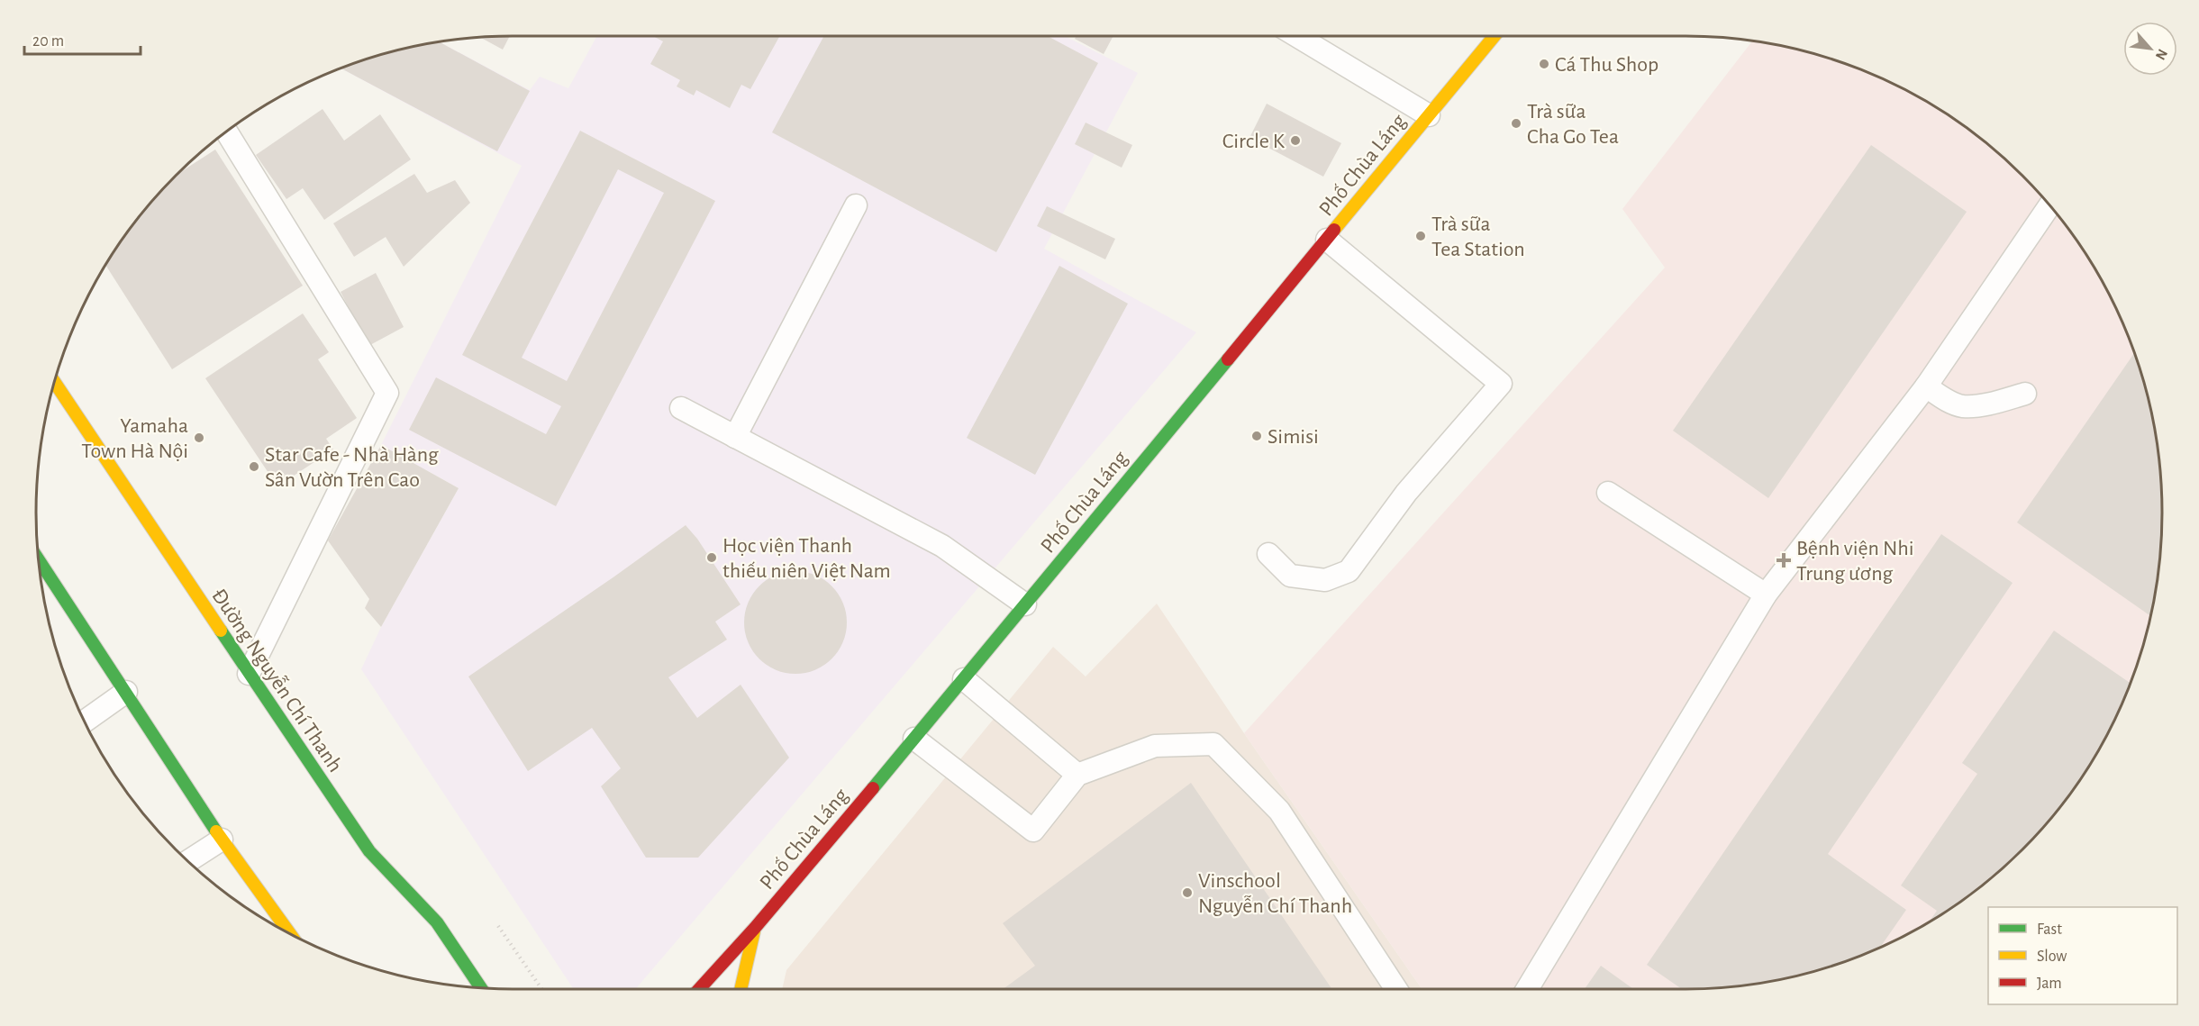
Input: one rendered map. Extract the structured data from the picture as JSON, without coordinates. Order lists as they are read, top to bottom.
{
  "streets": {
    "street": ["Phố Chùa Láng", "Đường Nguyễn Chí Thanh"]
  },
  "places": {
    "other": [
      "Cá Thu Shop",
      "Trà sữa Cha Go Tea",
      "Circle K",
      "Trà sữa Tea Station",
      "Simisi",
      "Yamaha Town Hà Nội",
      "Star Cafe - Nhà Hàng Sân Vườn Trên Cao",
      "Học viện Thanh thiếu niên Việt Nam",
      "Vinschool Nguyễn Chí Thanh"
    ],
    "health": ["Bệnh viện Nhi Trung ương"]
  },
  "legend": ["Fast", "Slow", "Jam"],
  "scale_bar": "20 m",
  "north": "bottom right"
}
